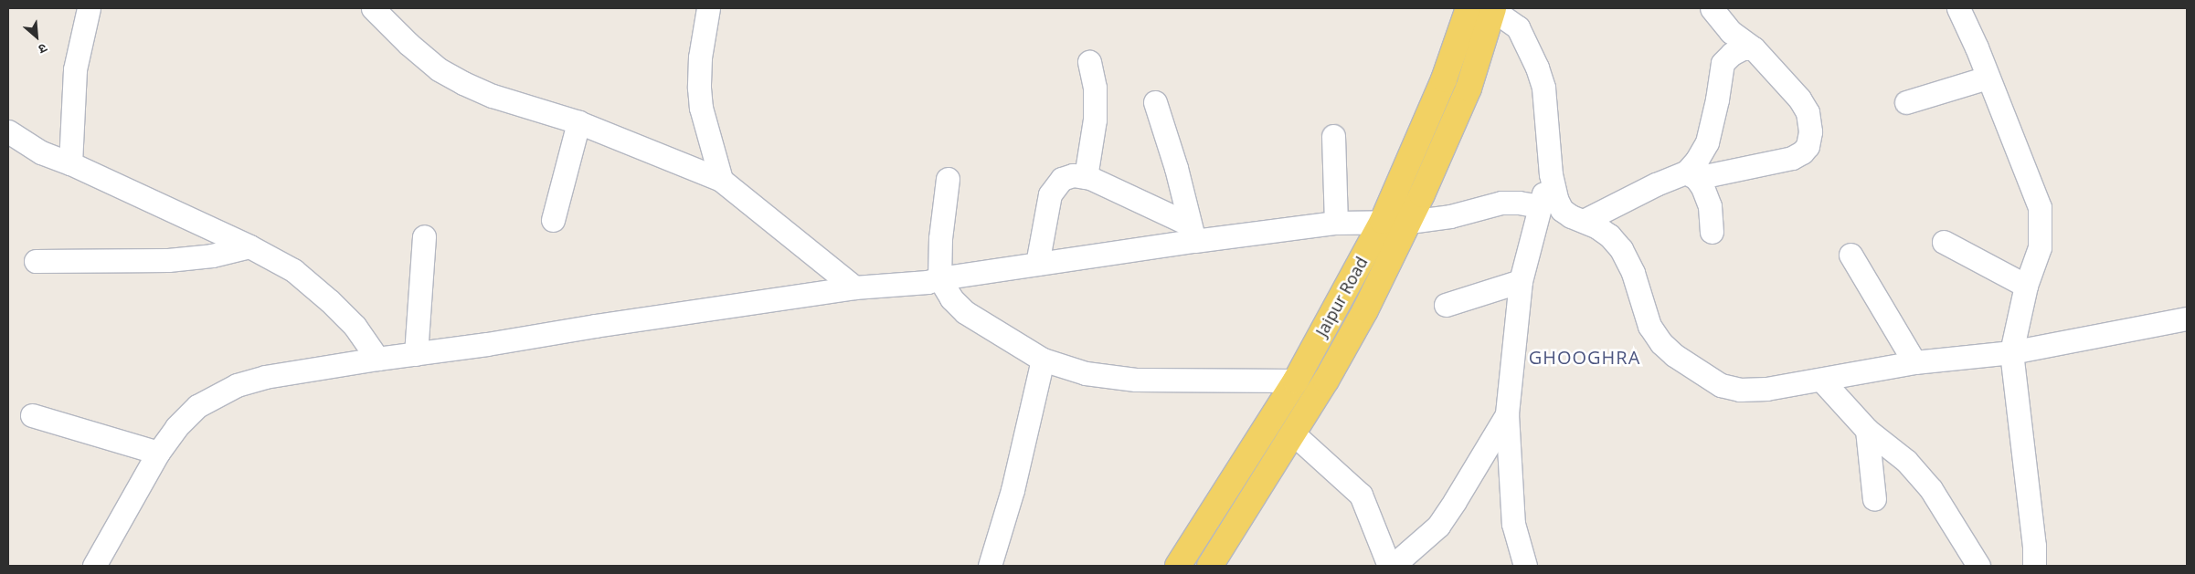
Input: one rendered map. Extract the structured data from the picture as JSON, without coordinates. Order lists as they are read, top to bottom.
{
  "streets": {
    "main road": ["Jaipur Road"]
  },
  "districts": ["GHOOGHRA"],
  "north": "bottom right"
}
